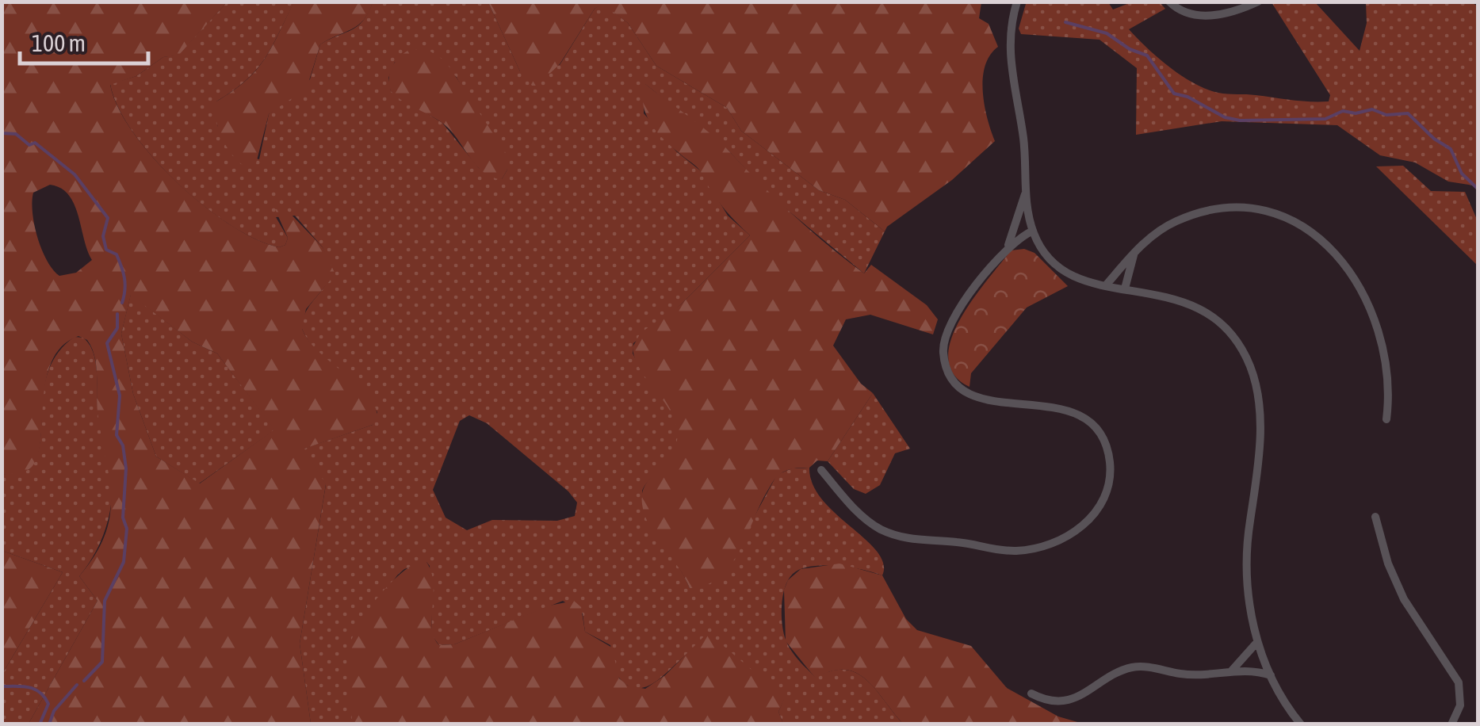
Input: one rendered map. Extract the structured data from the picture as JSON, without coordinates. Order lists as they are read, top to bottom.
{
  "scale_bar": "100 m"
}
